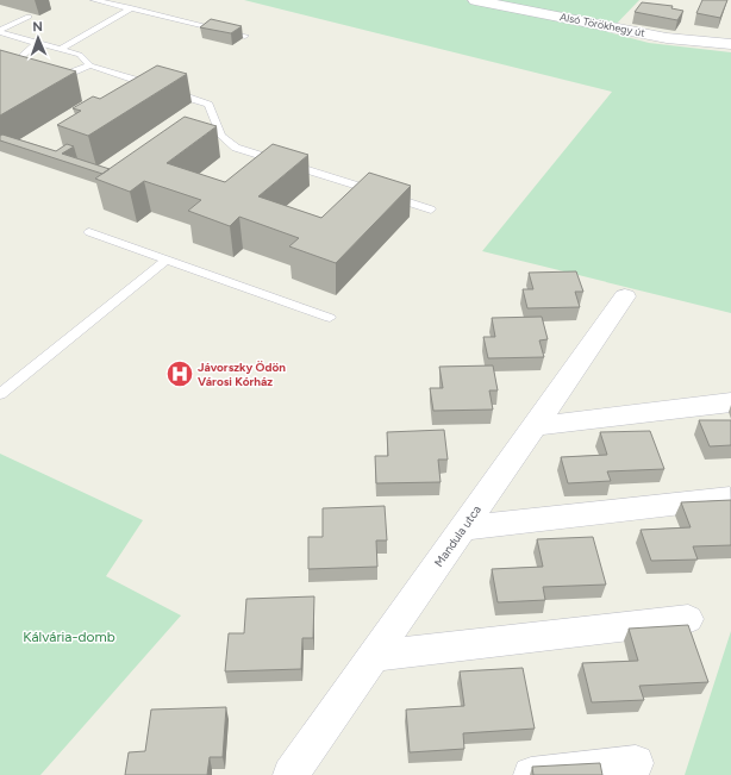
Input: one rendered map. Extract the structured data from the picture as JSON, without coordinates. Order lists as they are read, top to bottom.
{
  "streets": {
    "street": ["Alsó Törökhegy út", "Mandula utca"]
  },
  "parks": ["Kálvária-domb"],
  "places": {
    "hospital": ["Jávorszky Ödön Városi Kórház"]
  },
  "north": "top"
}
